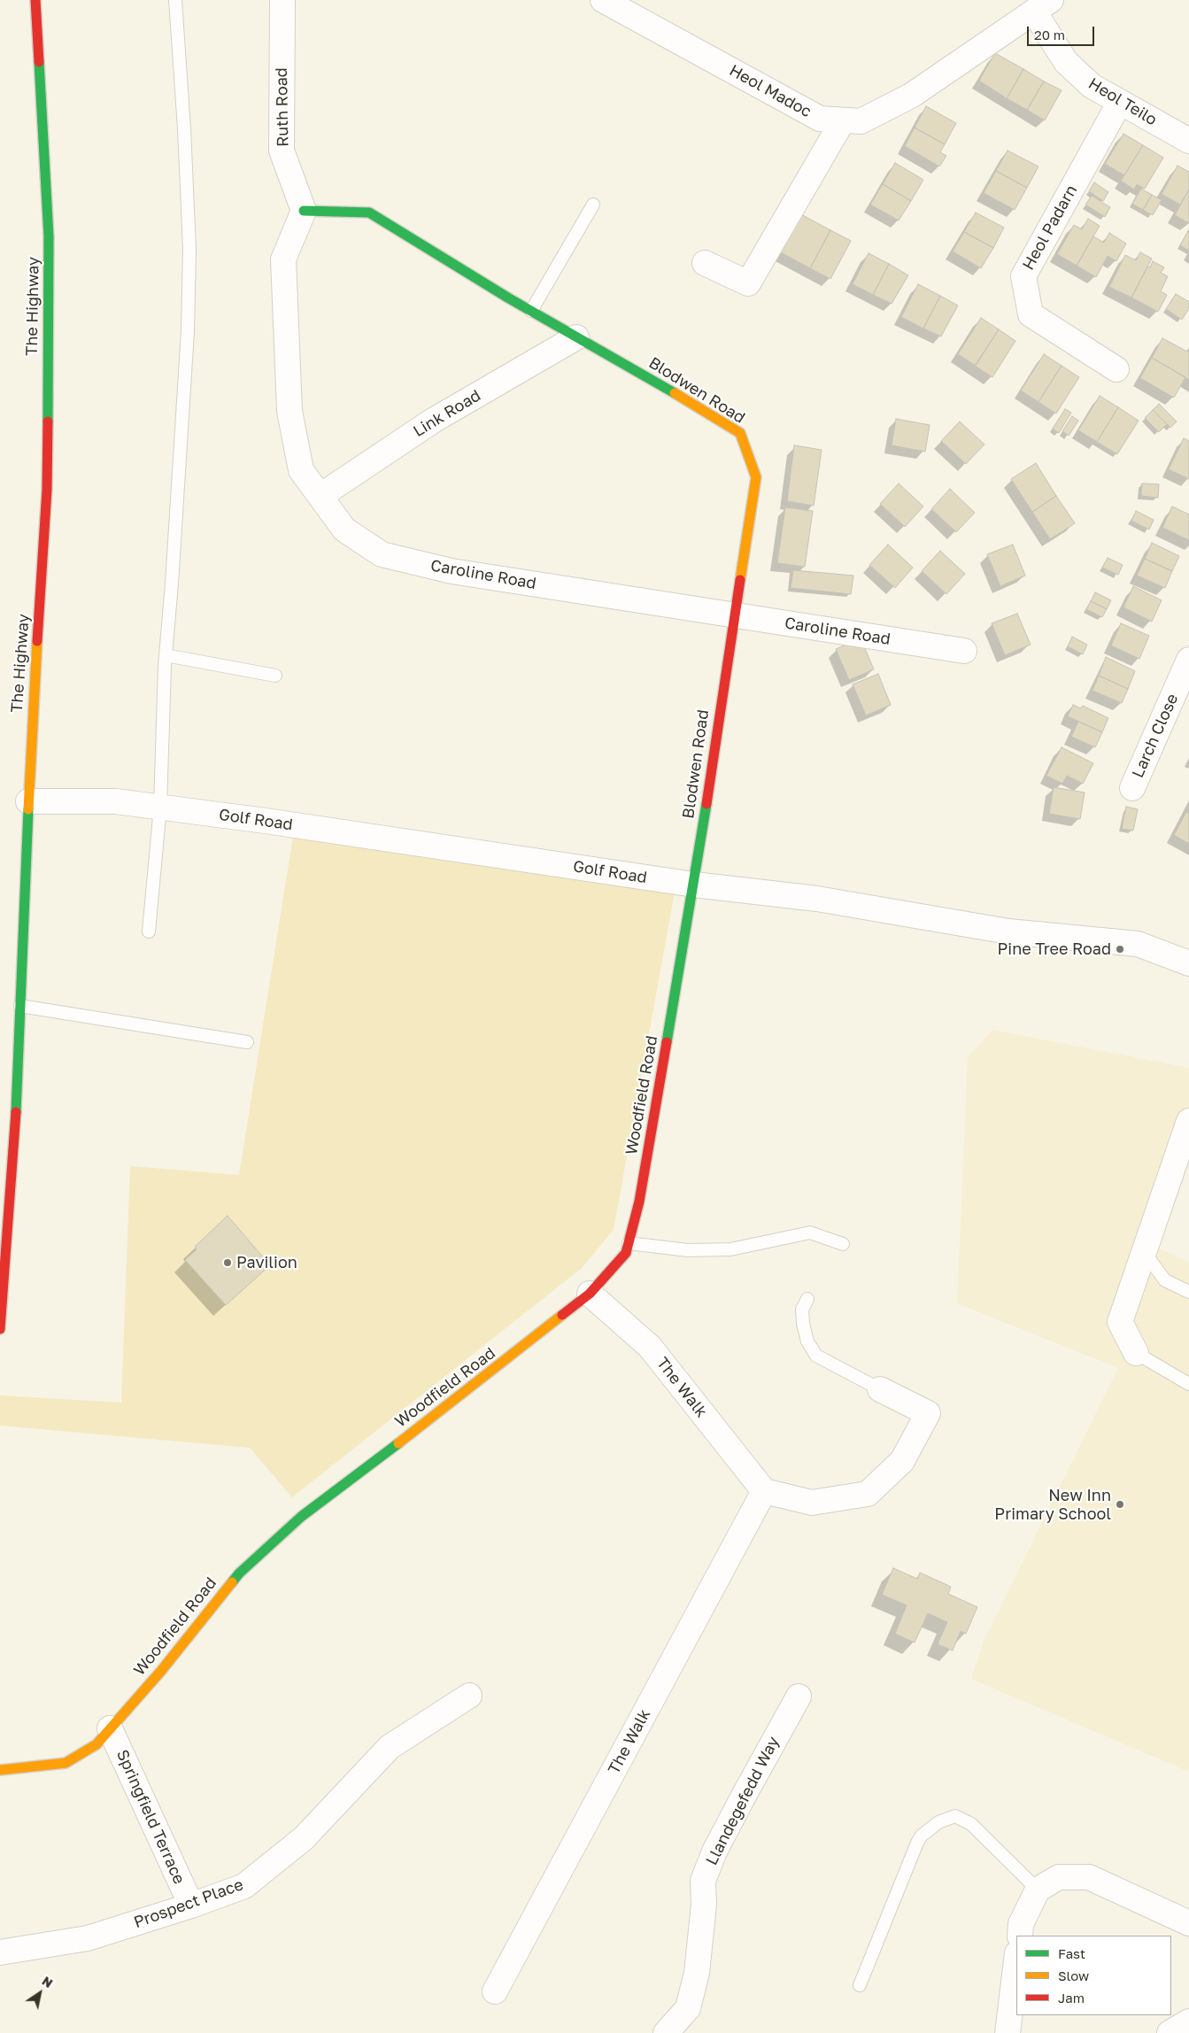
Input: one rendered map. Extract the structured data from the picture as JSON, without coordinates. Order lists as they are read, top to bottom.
{
  "streets": {
    "street": [
      "Heol Madoc",
      "Heol Teilo",
      "Ruth Road",
      "Heol Padarn",
      "The Highway",
      "Blodwen Road",
      "Link Road",
      "Caroline Road",
      "Larch Close",
      "Golf Road",
      "Woodfield Road",
      "The Walk",
      "Llandegefedd Way",
      "Springfield Terrace",
      "Prospect Place"
    ]
  },
  "crossings": [
    ["Heol Madoc", "Heol Teilo"],
    ["Heol Teilo", "Heol Padarn"],
    ["Ruth Road", "Blodwen Road"],
    ["Ruth Road", "Caroline Road"],
    ["The Highway", "Golf Road"],
    ["Blodwen Road", "Link Road"],
    ["Blodwen Road", "Caroline Road"],
    ["Blodwen Road", "Golf Road"],
    ["Blodwen Road", "Woodfield Road"],
    ["Link Road", "Caroline Road"],
    ["Golf Road", "Woodfield Road"],
    ["Woodfield Road", "The Walk"],
    ["Woodfield Road", "Springfield Terrace"],
    ["Springfield Terrace", "Prospect Place"]
  ],
  "places": ["Pine Tree Road", "Pavilion", "New Inn Primary School"],
  "legend": ["Fast", "Slow", "Jam"],
  "scale_bar": "20 m",
  "north": "top right"
}
